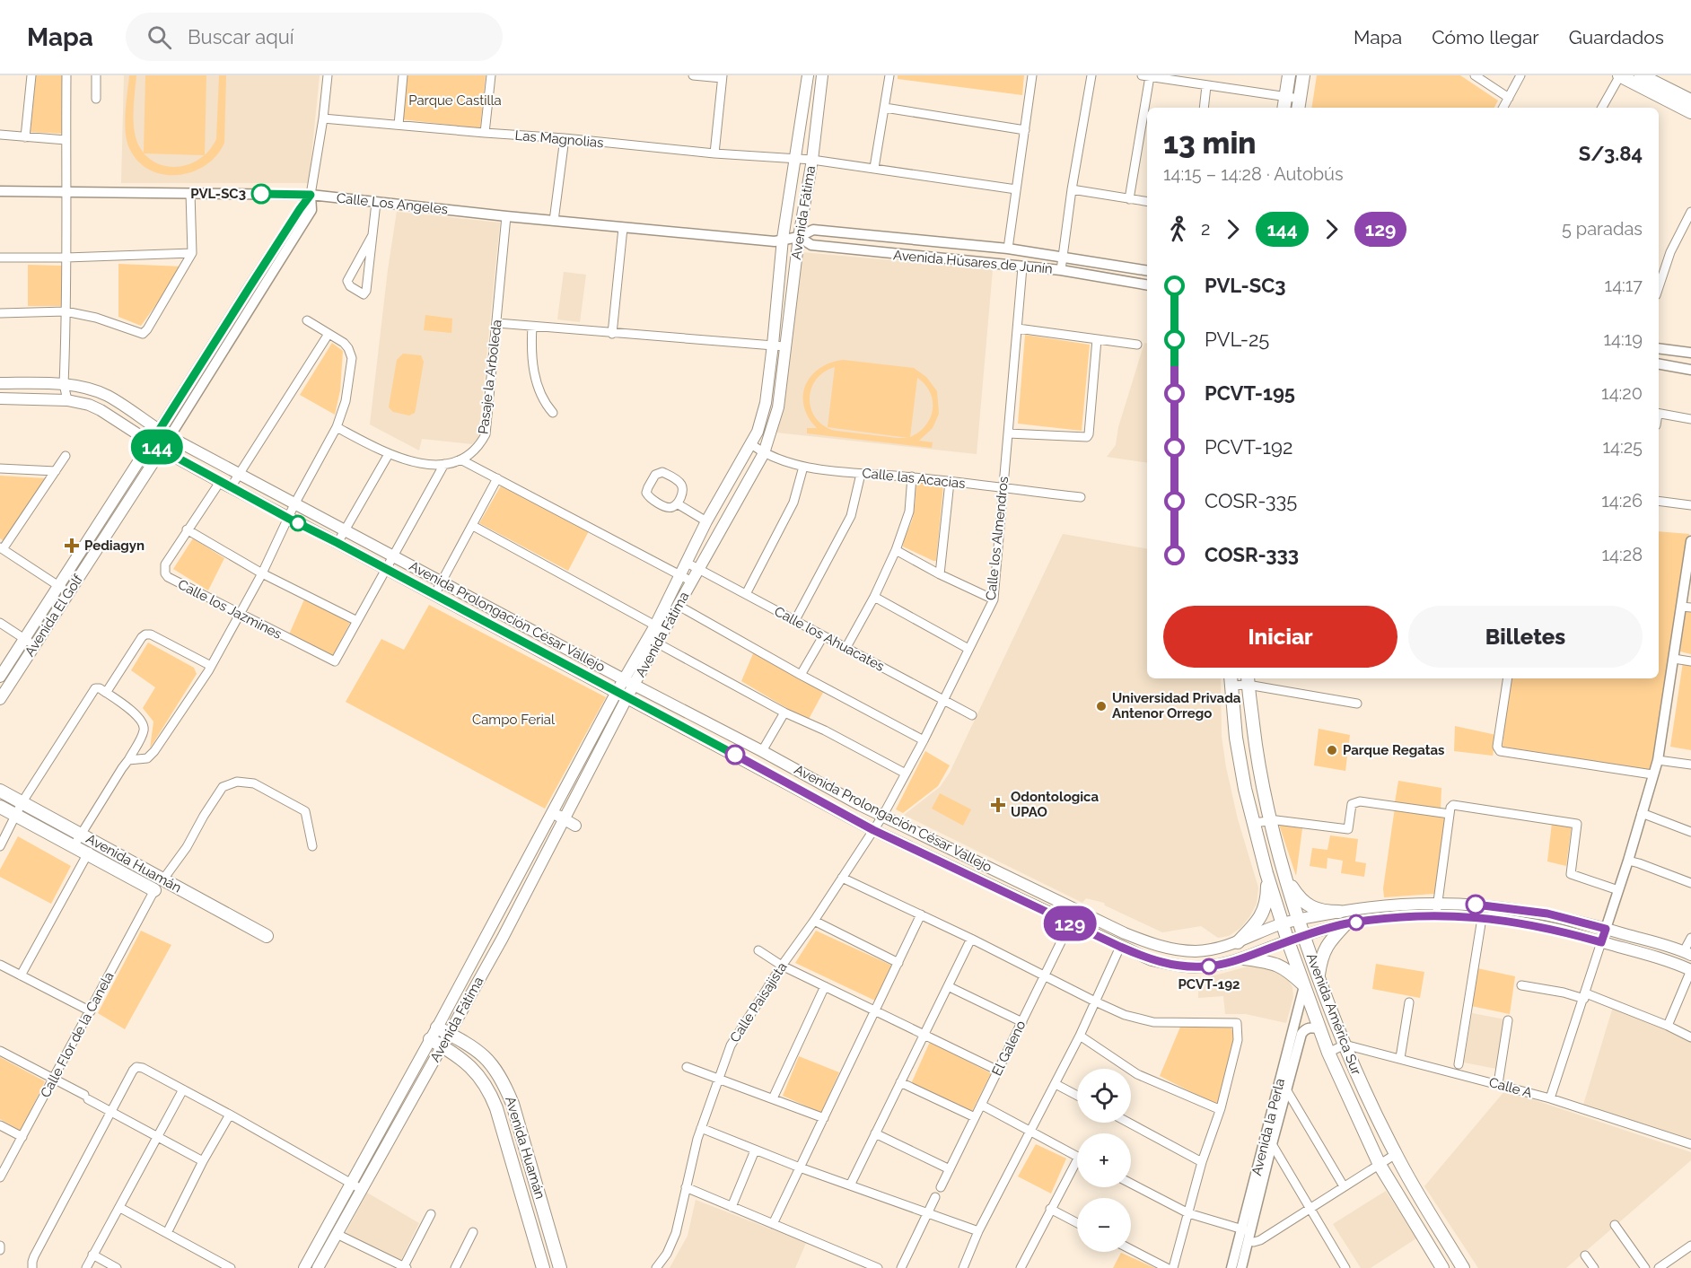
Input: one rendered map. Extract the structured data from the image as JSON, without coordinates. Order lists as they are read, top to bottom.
{
  "streets": {
    "main road": [
      "Avenida Fátima",
      "Avenida El Golf",
      "Avenida Prolongación César Vallejo",
      "Avenida Huamán",
      "Avenida América Sur"
    ],
    "street": [
      "Las Magnolias",
      "Calle Los Angeles",
      "Avenida Húsares de Junín",
      "Pasaje la Arboleda",
      "Calle las Acacias",
      "Calle los Almendros",
      "Calle los Jazmines",
      "Calle los Ahuacates",
      "Calle Paisajista",
      "Calle Flor de la Canela",
      "El Galeno",
      "Calle A",
      "Avenida la Perla"
    ]
  },
  "crossings": [
    ["Las Magnolias", "Avenida Fátima"],
    ["Calle Los Angeles", "Avenida Fátima"],
    ["Calle Los Angeles", "Avenida Húsares de Junín"],
    ["Calle Los Angeles", "Pasaje la Arboleda"],
    ["Calle Los Angeles", "Avenida El Golf"],
    ["Avenida Fátima", "Avenida Húsares de Junín"],
    ["Avenida Fátima", "Calle las Acacias"],
    ["Avenida Fátima", "Avenida Prolongación César Vallejo"],
    ["Avenida Fátima", "Calle los Ahuacates"],
    ["Avenida Fátima", "Avenida Huamán"],
    ["Avenida Húsares de Junín", "Calle los Almendros"],
    ["Calle las Acacias", "Calle los Almendros"],
    ["Calle los Almendros", "Avenida Prolongación César Vallejo"],
    ["Calle los Almendros", "Calle los Ahuacates"],
    ["Calle los Almendros", "Calle Paisajista"],
    ["Calle los Jazmines", "Avenida Prolongación César Vallejo"],
    ["Avenida El Golf", "Avenida Prolongación César Vallejo"],
    ["Avenida Prolongación César Vallejo", "Calle Paisajista"],
    ["Avenida Prolongación César Vallejo", "Avenida América Sur"],
    ["Avenida Prolongación César Vallejo", "El Galeno"],
    ["Avenida Huamán", "Calle Flor de la Canela"],
    ["Avenida América Sur", "Calle A"],
    ["Avenida América Sur", "Avenida la Perla"]
  ],
  "parks": ["Parque Castilla", "Campo Ferial"],
  "places": {
    "other": [
      "PVL-SC3",
      "Universidad Privada Antenor Orrego",
      "Parque Regatas",
      "PCVT-192"
    ],
    "health": ["Pediagyn", "Odontologica UPAO"]
  },
  "lines": ["bus line 144", "bus line 129"],
  "page": {
    "header": "Mapa",
    "search": "Buscar aquí",
    "nav": ["Mapa", "Cómo llegar", "Guardados"],
    "on_map": ["144", "129"],
    "heading": ["13 min", "14:15 – 14:28 · Autobús", "S/3.84"],
    "legs": [
      "2",
      "144",
      "129",
      "5 paradas"
    ],
    "list": [
      {
        "name": "PVL-SC3",
        "value": "14:17"
      },
      {
        "name": "PVL-25",
        "value": "14:19"
      },
      {
        "name": "PCVT-195",
        "value": "14:20"
      },
      {
        "name": "PCVT-192",
        "value": "14:25"
      },
      {
        "name": "COSR-335",
        "value": "14:26"
      },
      {
        "name": "COSR-333",
        "value": "14:28"
      }
    ],
    "buttons": ["Iniciar", "Billetes"],
    "map_buttons": ["+", "−"]
  }
}
